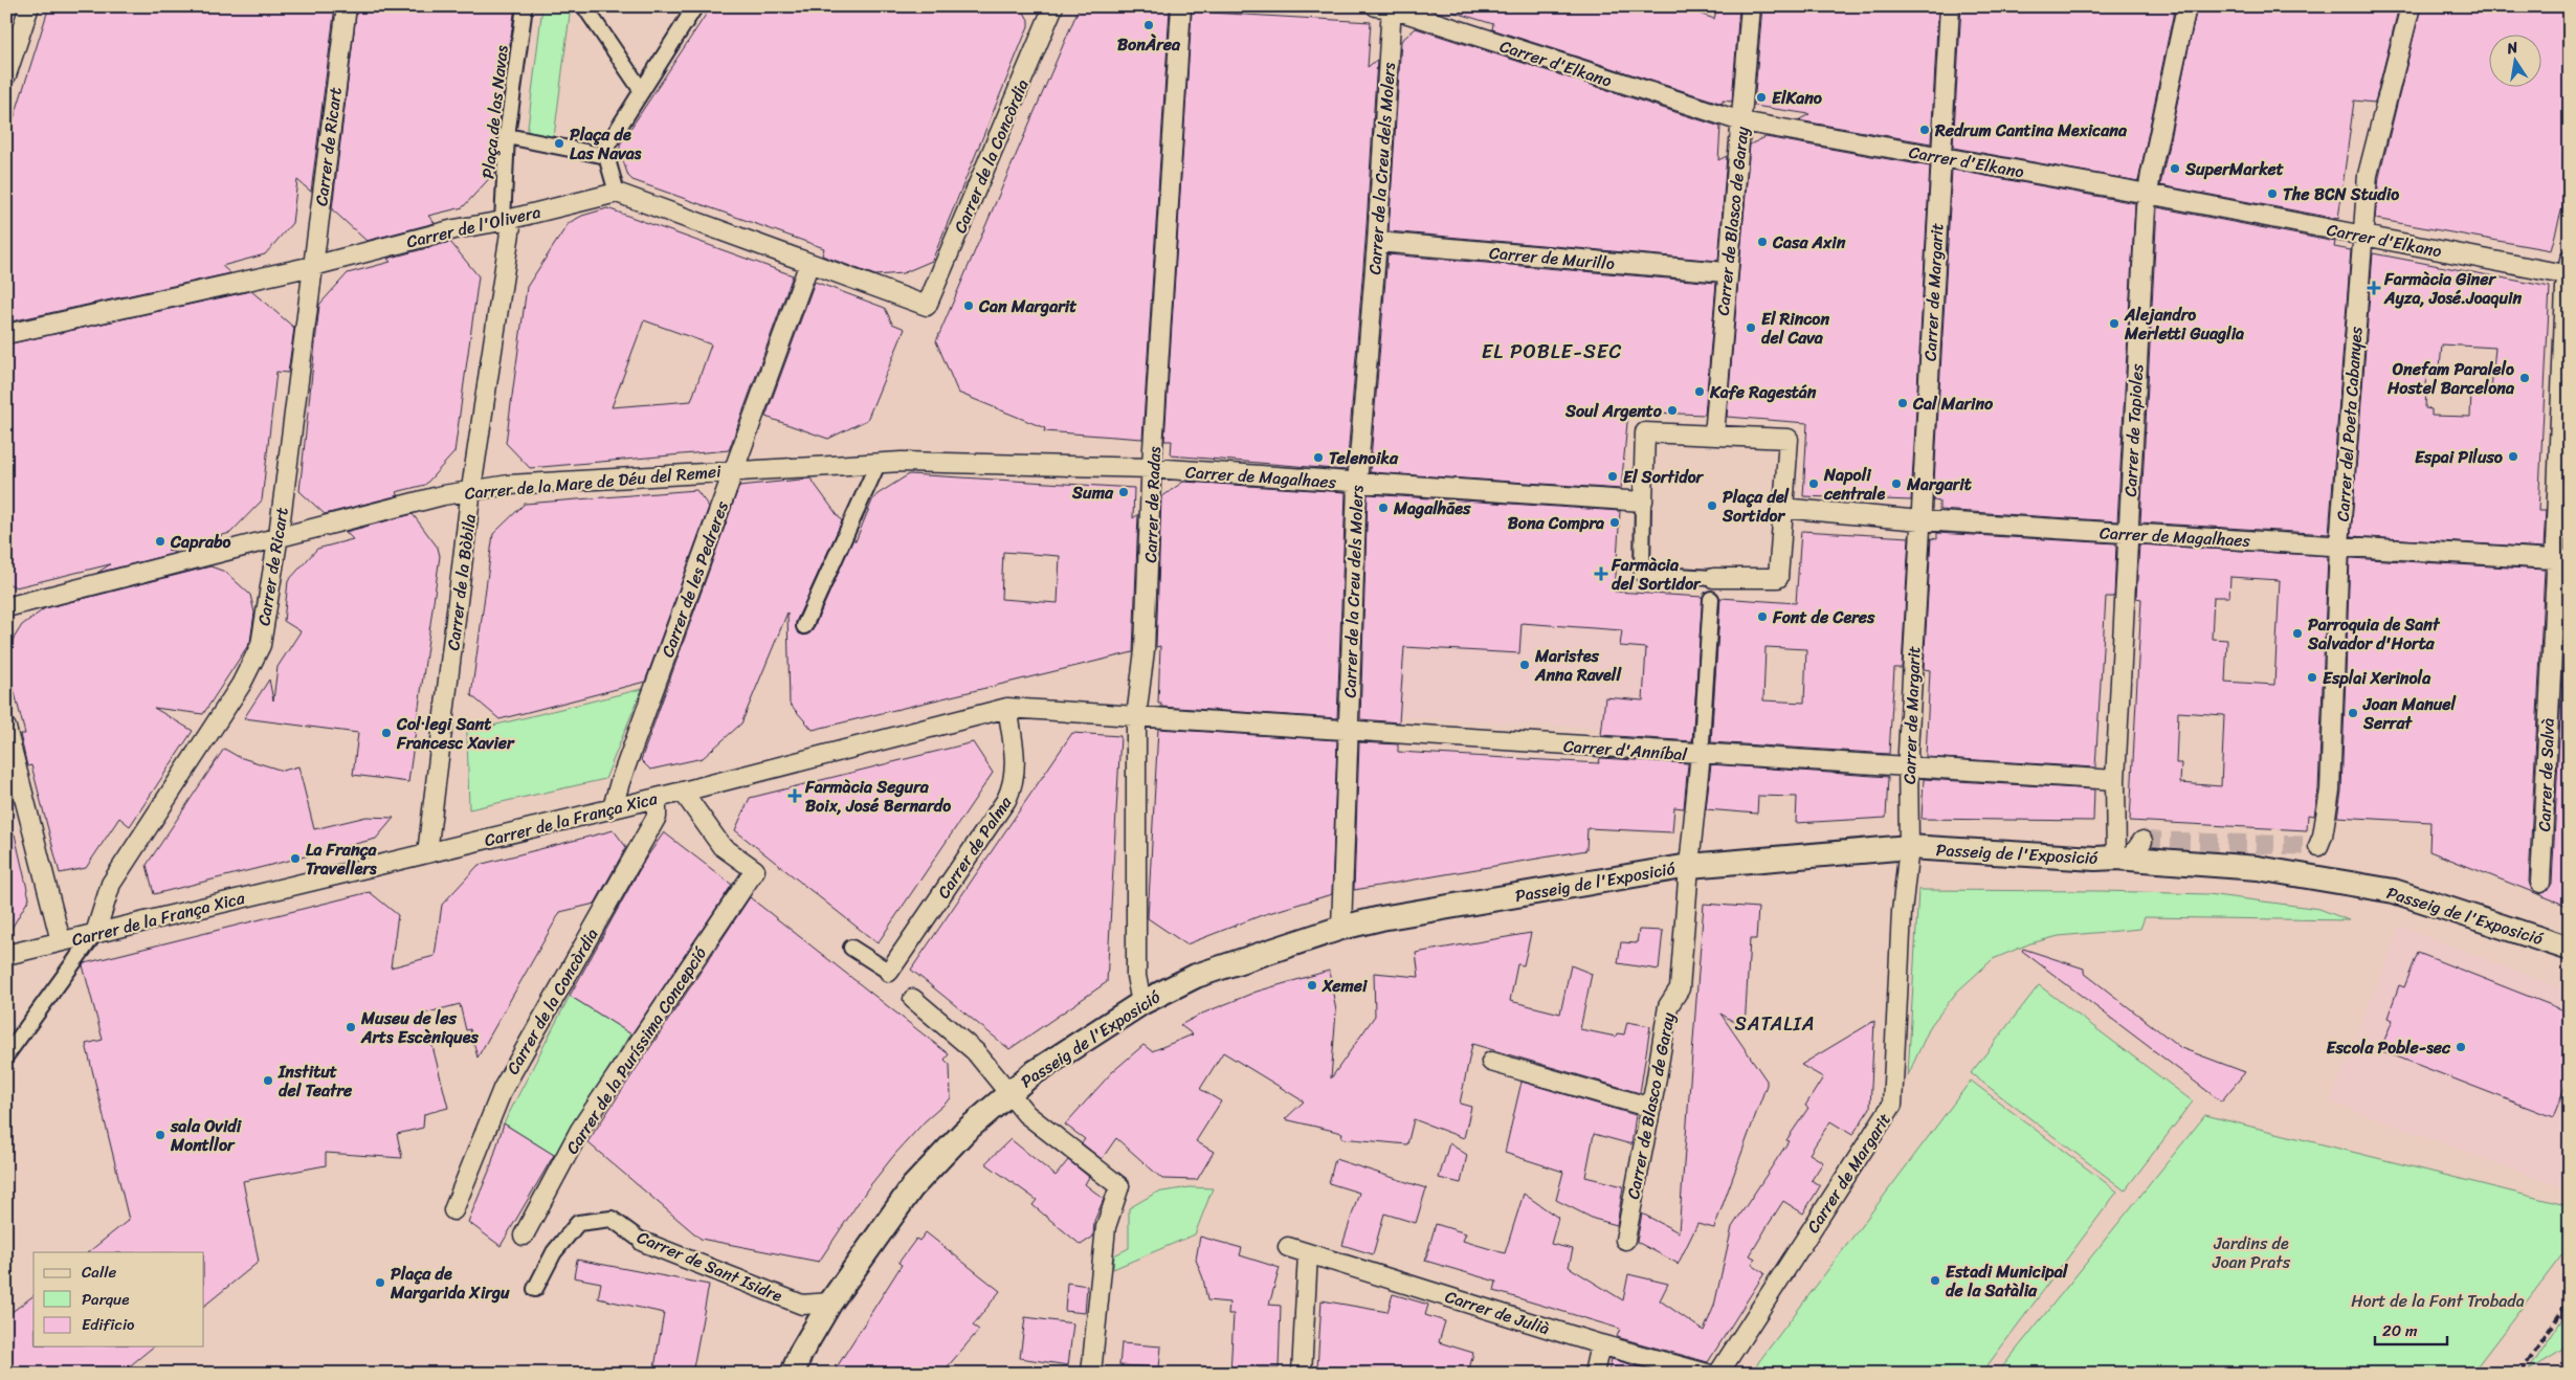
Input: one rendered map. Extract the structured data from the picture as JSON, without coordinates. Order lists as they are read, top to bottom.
{
  "streets": {
    "street": [
      "Carrer d'Elkano",
      "Plaça de las Navas",
      "Carrer de Ricart",
      "Carrer de la Concòrdia",
      "Carrer de la Creu dels Molers",
      "Carrer de Blasco de Garay",
      "Carrer de l'Olivera",
      "Carrer de Murillo",
      "Carrer de Margarit",
      "Carrer del Poeta Cabanyes",
      "Carrer de Tapioles",
      "Carrer de Magalhaes",
      "Carrer de la Mare de Déu del Remei",
      "Carrer de Radas",
      "Carrer de les Pedreres",
      "Carrer de la Bòbila",
      "Carrer d'Anníbal",
      "Carrer de Salvà",
      "Carrer de la França Xica",
      "Carrer de Palma",
      "Passeig de l'Exposició",
      "Carrer de la Puríssima Concepció",
      "Carrer de Sant Isidre",
      "Carrer de Julià"
    ]
  },
  "crossings": [
    ["Carrer d'Elkano", "Carrer de la Creu dels Molers"],
    ["Carrer d'Elkano", "Carrer de Blasco de Garay"],
    ["Carrer d'Elkano", "Carrer de Margarit"],
    ["Carrer d'Elkano", "Carrer del Poeta Cabanyes"],
    ["Carrer d'Elkano", "Carrer de Tapioles"],
    ["Carrer d'Elkano", "Carrer de Salvà"],
    ["Plaça de las Navas", "Carrer de l'Olivera"],
    ["Plaça de las Navas", "Carrer de la Bòbila"],
    ["Carrer de Ricart", "Carrer de l'Olivera"],
    ["Carrer de Ricart", "Carrer de la Mare de Déu del Remei"],
    ["Carrer de Ricart", "Carrer de la França Xica"],
    ["Carrer de la Concòrdia", "Carrer de les Pedreres"],
    ["Carrer de la Concòrdia", "Carrer de la França Xica"],
    ["Carrer de la Creu dels Molers", "Carrer de Murillo"],
    ["Carrer de la Creu dels Molers", "Carrer de Magalhaes"],
    ["Carrer de la Creu dels Molers", "Carrer d'Anníbal"],
    ["Carrer de la Creu dels Molers", "Passeig de l'Exposició"],
    ["Carrer de Blasco de Garay", "Carrer de Murillo"],
    ["Carrer de Blasco de Garay", "Carrer d'Anníbal"],
    ["Carrer de Blasco de Garay", "Passeig de l'Exposició"],
    ["Carrer de l'Olivera", "Carrer de la Bòbila"],
    ["Carrer de Margarit", "Carrer de Magalhaes"],
    ["Carrer de Margarit", "Carrer d'Anníbal"],
    ["Carrer de Margarit", "Passeig de l'Exposició"],
    ["Carrer del Poeta Cabanyes", "Carrer de Magalhaes"],
    ["Carrer de Tapioles", "Carrer de Magalhaes"],
    ["Carrer de Tapioles", "Carrer d'Anníbal"],
    ["Carrer de Tapioles", "Passeig de l'Exposició"],
    ["Carrer de Magalhaes", "Carrer de la Mare de Déu del Remei"],
    ["Carrer de Magalhaes", "Carrer de Radas"],
    ["Carrer de Magalhaes", "Carrer de Salvà"],
    ["Carrer de la Mare de Déu del Remei", "Carrer de les Pedreres"],
    ["Carrer de la Mare de Déu del Remei", "Carrer de la Bòbila"],
    ["Carrer de Radas", "Carrer d'Anníbal"],
    ["Carrer de Radas", "Carrer de la França Xica"],
    ["Carrer de Radas", "Passeig de l'Exposició"],
    ["Carrer de les Pedreres", "Carrer de la França Xica"],
    ["Carrer de la Bòbila", "Carrer de la França Xica"],
    ["Carrer d'Anníbal", "Carrer de la França Xica"],
    ["Carrer de la França Xica", "Carrer de Palma"],
    ["Carrer de la França Xica", "Carrer de la Puríssima Concepció"],
    ["Passeig de l'Exposició", "Carrer de Sant Isidre"]
  ],
  "districts": ["EL POBLE-SEC", "SATALIA"],
  "parks": ["Jardins de Joan Prats", "Hort de la Font Trobada"],
  "places": {
    "other": [
      "BonÀrea",
      "ElKano",
      "Redrum Cantina Mexicana",
      "Plaça de Las Navas",
      "SuperMarket",
      "The BCN Studio",
      "Casa Axin",
      "Can Margarit",
      "Alejandro Merletti Guaglia",
      "El Rincon del Cava",
      "Onefam Paralelo Hostel Barcelona",
      "Kafe Ragestán",
      "Cal Marino",
      "Soul Argento",
      "Espai Piluso",
      "Telenoika",
      "El Sortidor",
      "Napoli centrale",
      "Margarit",
      "Suma",
      "Plaça del Sortidor",
      "Magalhães",
      "Bona Compra",
      "Caprabo",
      "Font de Ceres",
      "Parroquia de Sant Salvador d'Horta",
      "Maristes Anna Ravell",
      "Esplai Xerinola",
      "Joan Manuel Serrat",
      "Col·legi Sant Francesc Xavier",
      "La França Travellers",
      "Xemei",
      "Museu de les Arts Escèniques",
      "Escola Poble-sec",
      "Institut del Teatre",
      "sala Ovidi Montllor",
      "Estadi Municipal de la Satàlia",
      "Plaça de Margarida Xirgu"
    ],
    "health": ["Farmàcia Giner Ayza, José.Joaquin", "Farmàcia del Sortidor", "Farmàcia Segura Boix, José Bernardo"]
  },
  "legend": ["Calle", "Parque", "Edificio"],
  "scale_bar": "20 m",
  "north": "top"
}
